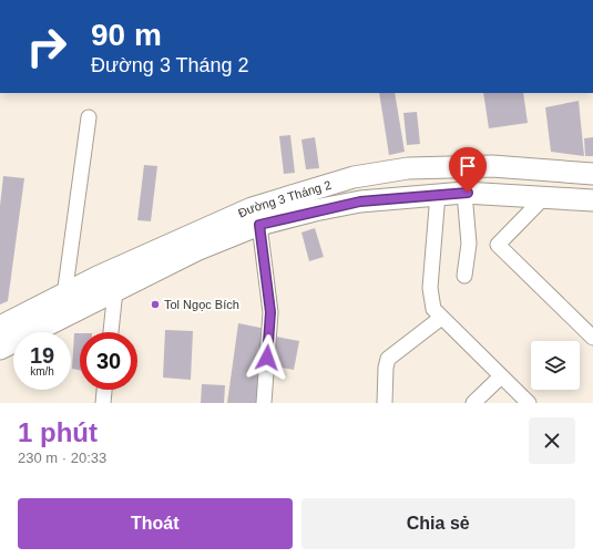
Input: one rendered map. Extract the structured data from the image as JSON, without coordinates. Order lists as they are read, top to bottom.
{
  "streets": {
    "highway": ["Đường 3 Tháng 2"]
  },
  "places": ["Tol Ngọc Bích"],
  "page": {
    "turn": ["90 m", "Đường 3 Tháng 2"],
    "speed": "19 km/h",
    "limit": "30",
    "heading": ["1 phút", "230 m · 20:33"],
    "buttons": ["Thoát", "Chia sẻ"]
  }
}
